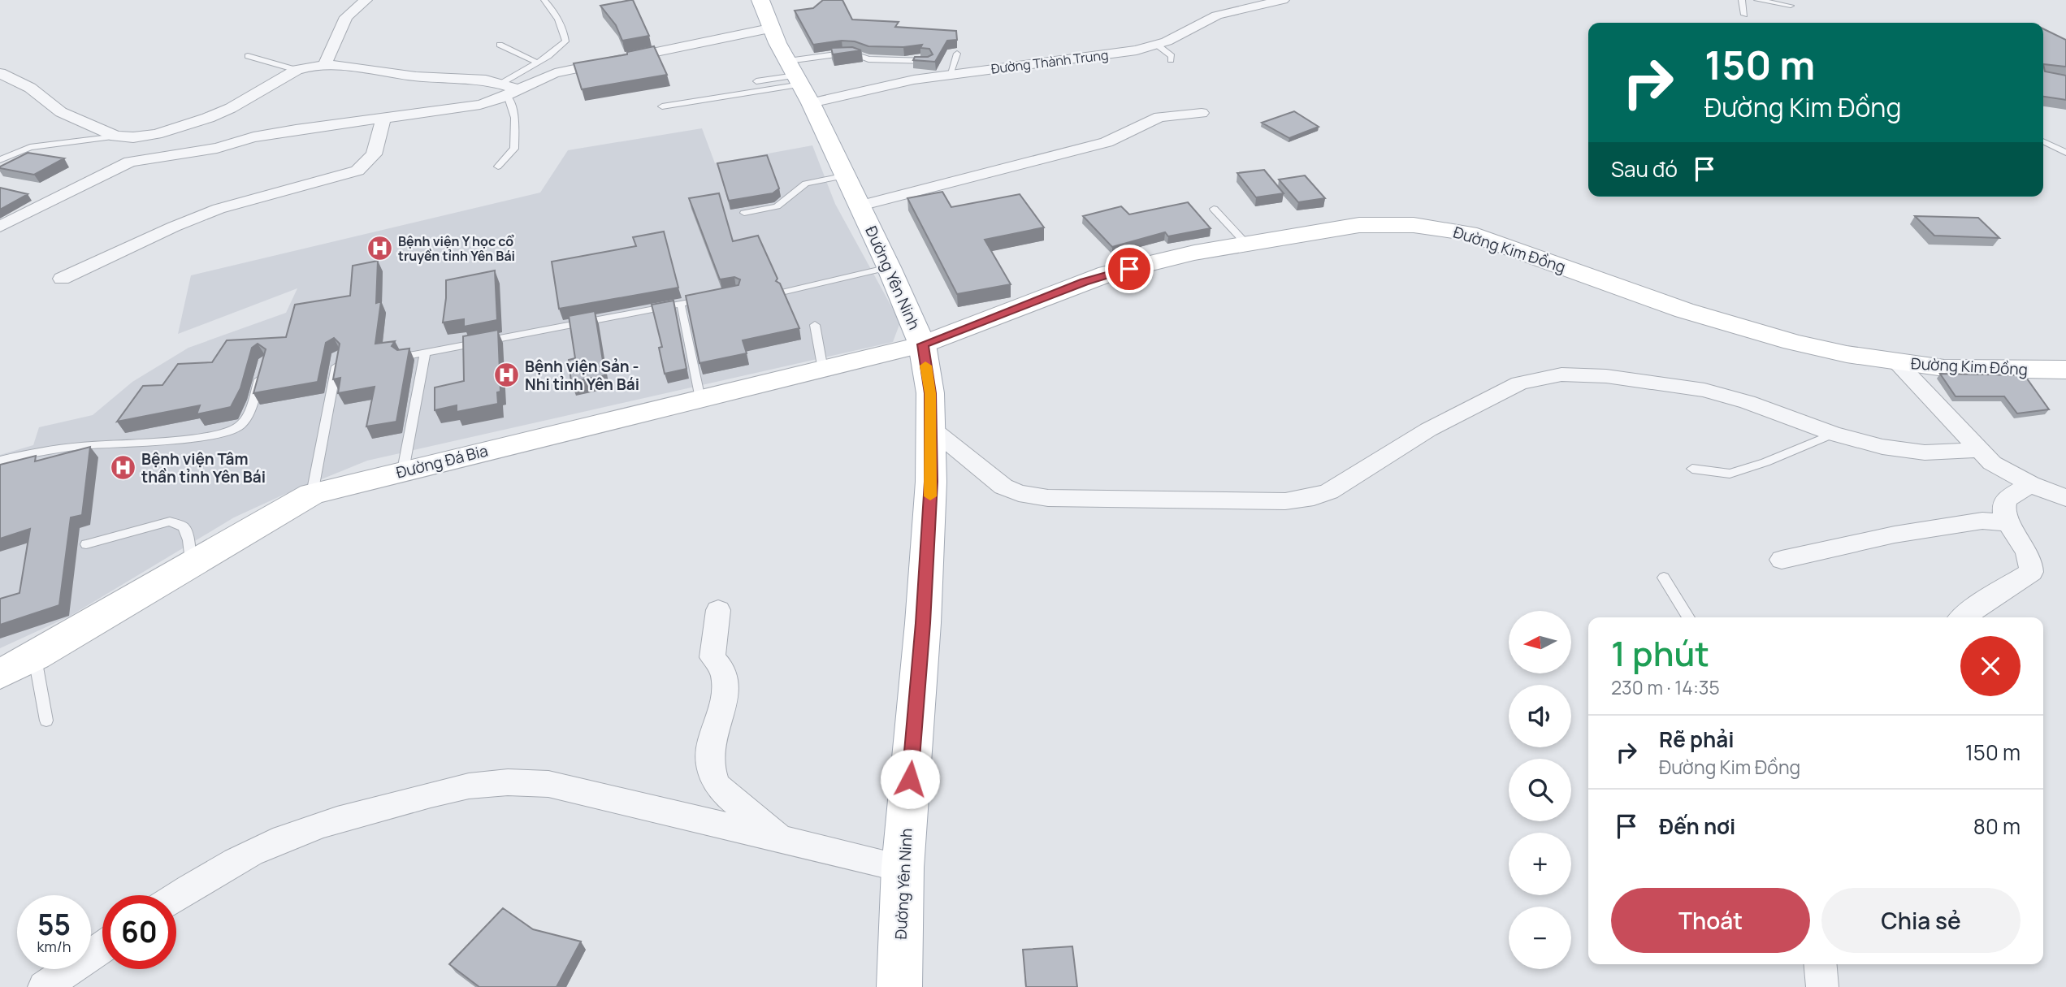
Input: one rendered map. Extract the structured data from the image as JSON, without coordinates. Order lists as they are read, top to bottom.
{
  "streets": {
    "street": [
      "Đường Thành Trung",
      "Đường Kim Đồng",
      "Đường Yên Ninh",
      "Đường Đá Bia"
    ]
  },
  "crossings": [
    ["Đường Thành Trung", "Đường Yên Ninh"],
    ["Đường Kim Đồng", "Đường Yên Ninh"],
    ["Đường Kim Đồng", "Đường Đá Bia"],
    ["Đường Yên Ninh", "Đường Đá Bia"]
  ],
  "places": {
    "hospital": ["Bệnh viện Y học cổ truyền tỉnh Yên Bái", "Bệnh viện Sản - Nhi tỉnh Yên Bái", "Bệnh viện Tâm thần tỉnh Yên Bái"]
  },
  "north": "left",
  "page": {
    "turn": ["150 m", "Đường Kim Đồng"],
    "then": "Sau đó",
    "map_buttons": ["+", "−"],
    "heading": ["1 phút", "230 m · 14:35"],
    "list": [
      {
        "name": "Rẽ phải",
        "note": "Đường Kim Đồng",
        "value": "150 m"
      },
      {
        "name": "Đến nơi",
        "value": "80 m"
      }
    ],
    "buttons": ["Thoát", "Chia sẻ"],
    "speed": "55 km/h",
    "limit": "60"
  }
}
